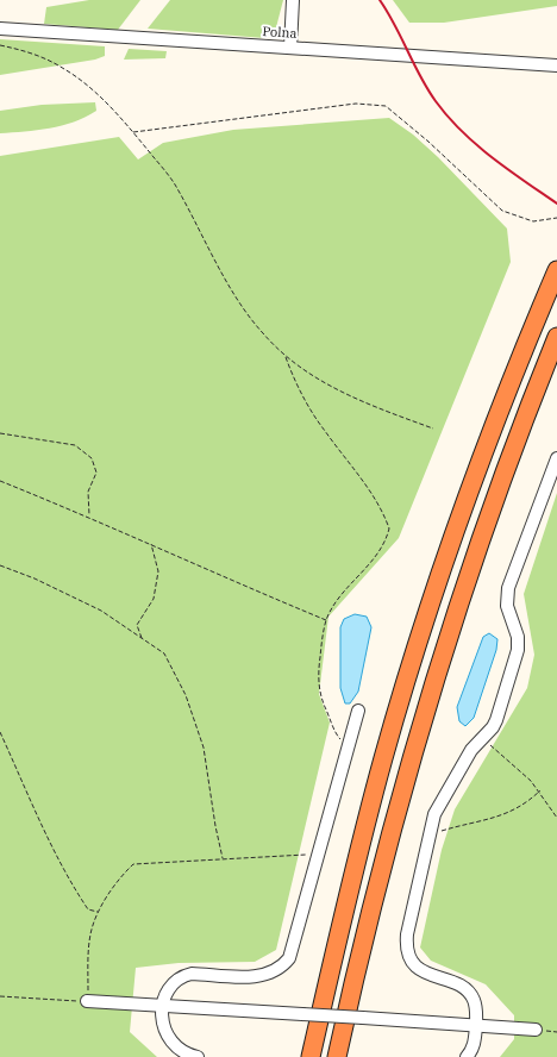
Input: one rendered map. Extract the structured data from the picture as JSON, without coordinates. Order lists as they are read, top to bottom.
{
  "streets": {
    "street": ["Polna"]
  }
}
